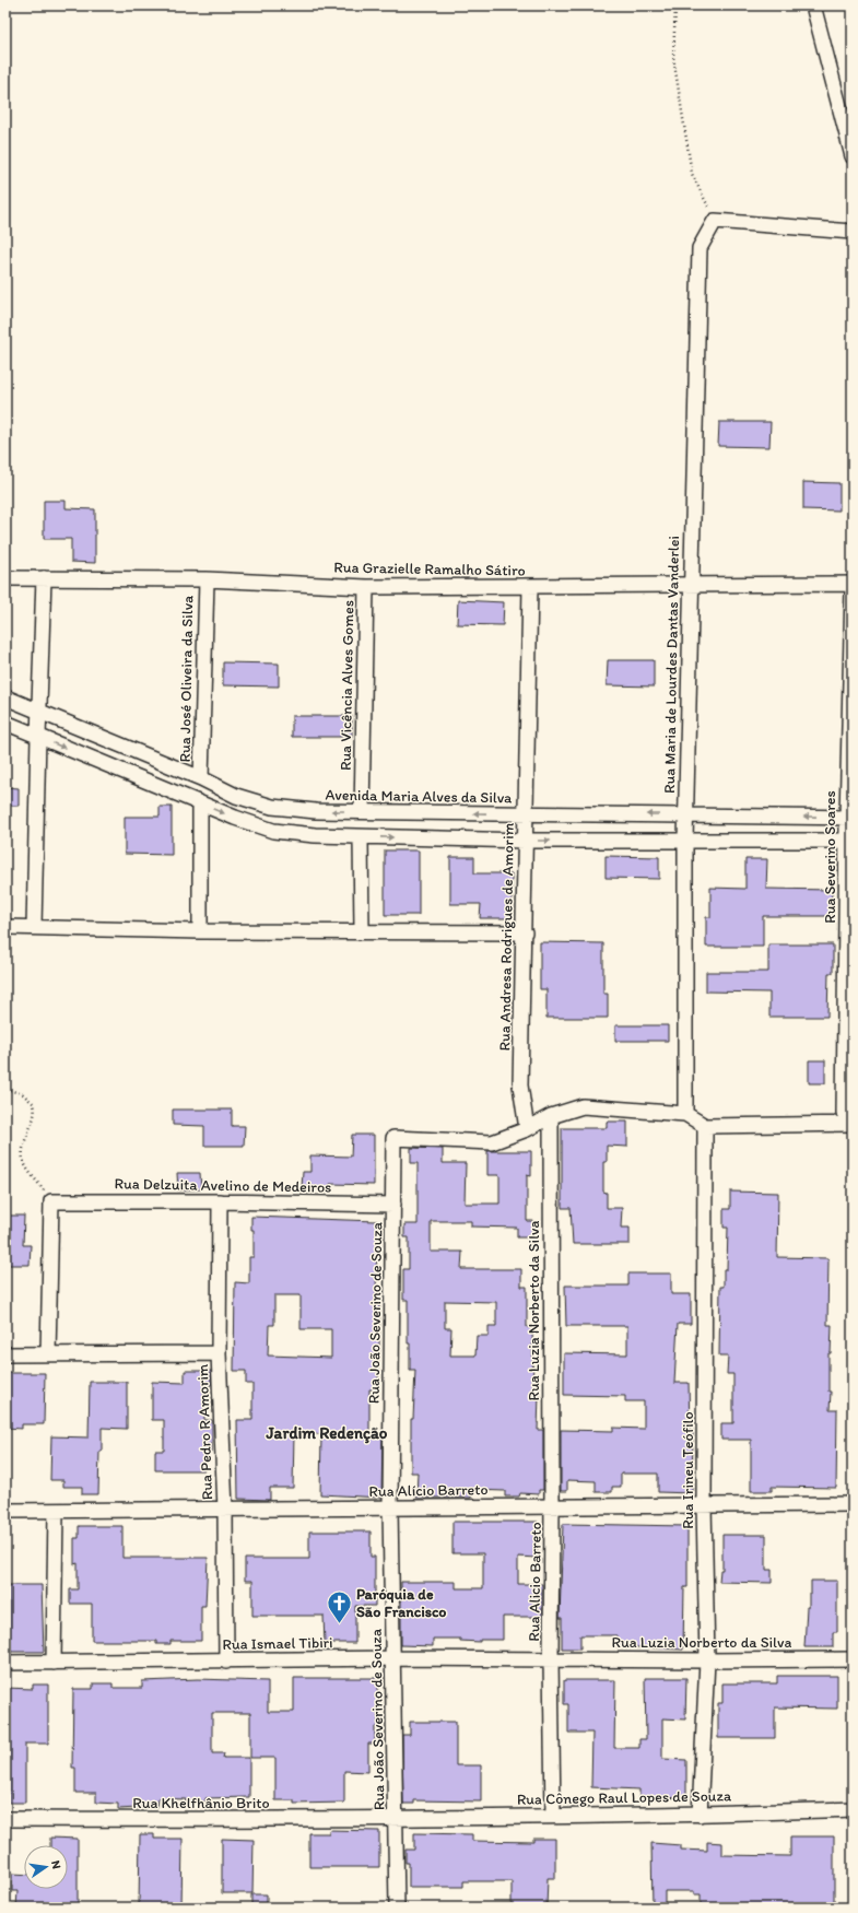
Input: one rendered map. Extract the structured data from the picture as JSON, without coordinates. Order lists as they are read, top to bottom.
{
  "streets": {
    "street": [
      "Rua Grazielle Ramalho Sátiro",
      "Rua Maria de Lourdes Dantas Vanderlei",
      "Rua José Oliveira da Silva",
      "Rua Vicência Alves Gomes",
      "Avenida Maria Alves da Silva",
      "Rua Severino Soares",
      "Rua Andresa Rodrigues de Amorim",
      "Rua Delzuita Avelino de Medeiros",
      "Rua Luzia Norberto da Silva",
      "Rua João Severino de Souza",
      "Rua Pedro R Amorim",
      "Rua Irineu Teófilo",
      "Rua Alício Barreto",
      "Rua Alicio Barreto",
      "Rua Ismael Tibiri",
      "Rua Cônego Raul Lopes de Souza",
      "Rua Khelfhânio Brito"
    ]
  },
  "crossings": [
    ["Rua Grazielle Ramalho Sátiro", "Rua Maria de Lourdes Dantas Vanderlei"],
    ["Rua Grazielle Ramalho Sátiro", "Rua José Oliveira da Silva"],
    ["Rua Grazielle Ramalho Sátiro", "Rua Vicência Alves Gomes"],
    ["Rua Grazielle Ramalho Sátiro", "Rua Andresa Rodrigues de Amorim"],
    ["Rua Maria de Lourdes Dantas Vanderlei", "Avenida Maria Alves da Silva"],
    ["Rua José Oliveira da Silva", "Avenida Maria Alves da Silva"],
    ["Rua Vicência Alves Gomes", "Avenida Maria Alves da Silva"],
    ["Avenida Maria Alves da Silva", "Rua Severino Soares"],
    ["Avenida Maria Alves da Silva", "Rua Andresa Rodrigues de Amorim"],
    ["Rua Andresa Rodrigues de Amorim", "Rua João Severino de Souza"],
    ["Rua Delzuita Avelino de Medeiros", "Rua João Severino de Souza"],
    ["Rua Delzuita Avelino de Medeiros", "Rua Pedro R Amorim"],
    ["Rua Luzia Norberto da Silva", "Rua Irineu Teófilo"],
    ["Rua Luzia Norberto da Silva", "Rua Alício Barreto"],
    ["Rua Luzia Norberto da Silva", "Rua Alicio Barreto"],
    ["Rua Luzia Norberto da Silva", "Rua Ismael Tibiri"],
    ["Rua João Severino de Souza", "Rua Alício Barreto"],
    ["Rua João Severino de Souza", "Rua Ismael Tibiri"],
    ["Rua João Severino de Souza", "Rua Cônego Raul Lopes de Souza"],
    ["Rua João Severino de Souza", "Rua Khelfhânio Brito"],
    ["Rua Pedro R Amorim", "Rua Alício Barreto"],
    ["Rua Pedro R Amorim", "Rua Ismael Tibiri"],
    ["Rua Irineu Teófilo", "Rua Alício Barreto"],
    ["Rua Irineu Teófilo", "Rua Cônego Raul Lopes de Souza"],
    ["Rua Alício Barreto", "Rua Alicio Barreto"],
    ["Rua Alicio Barreto", "Rua Ismael Tibiri"],
    ["Rua Cônego Raul Lopes de Souza", "Rua Khelfhânio Brito"]
  ],
  "districts": ["Jardim Redenção"],
  "places": {
    "church": ["Paróquia de São Francisco"]
  },
  "north": "right"
}
